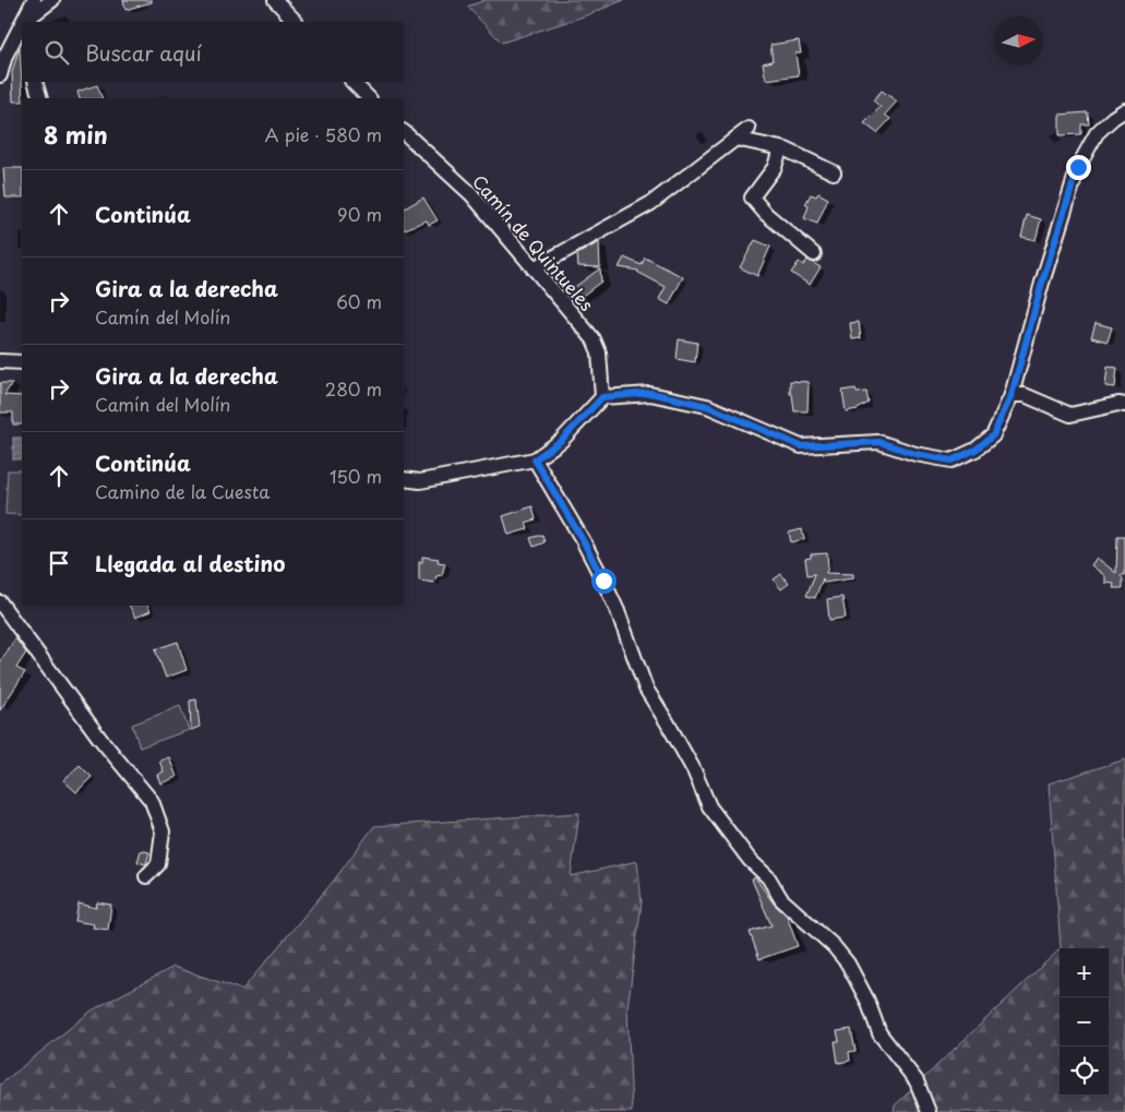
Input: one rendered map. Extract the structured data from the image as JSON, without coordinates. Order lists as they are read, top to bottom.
{
  "streets": {
    "street": ["Camín de Quintueles"]
  },
  "north": "right",
  "page": {
    "search": "Buscar aquí",
    "heading": ["8 min", "A pie · 580 m"],
    "list": [
      ["Continúa", "90 m"],
      ["Gira a la derecha", "Camín del Molín", "60 m"],
      ["Gira a la derecha", "Camín del Molín", "280 m"],
      ["Continúa", "Camino de la Cuesta", "150 m"],
      "Llegada al destino"
    ],
    "map_buttons": ["+", "−"]
  }
}
